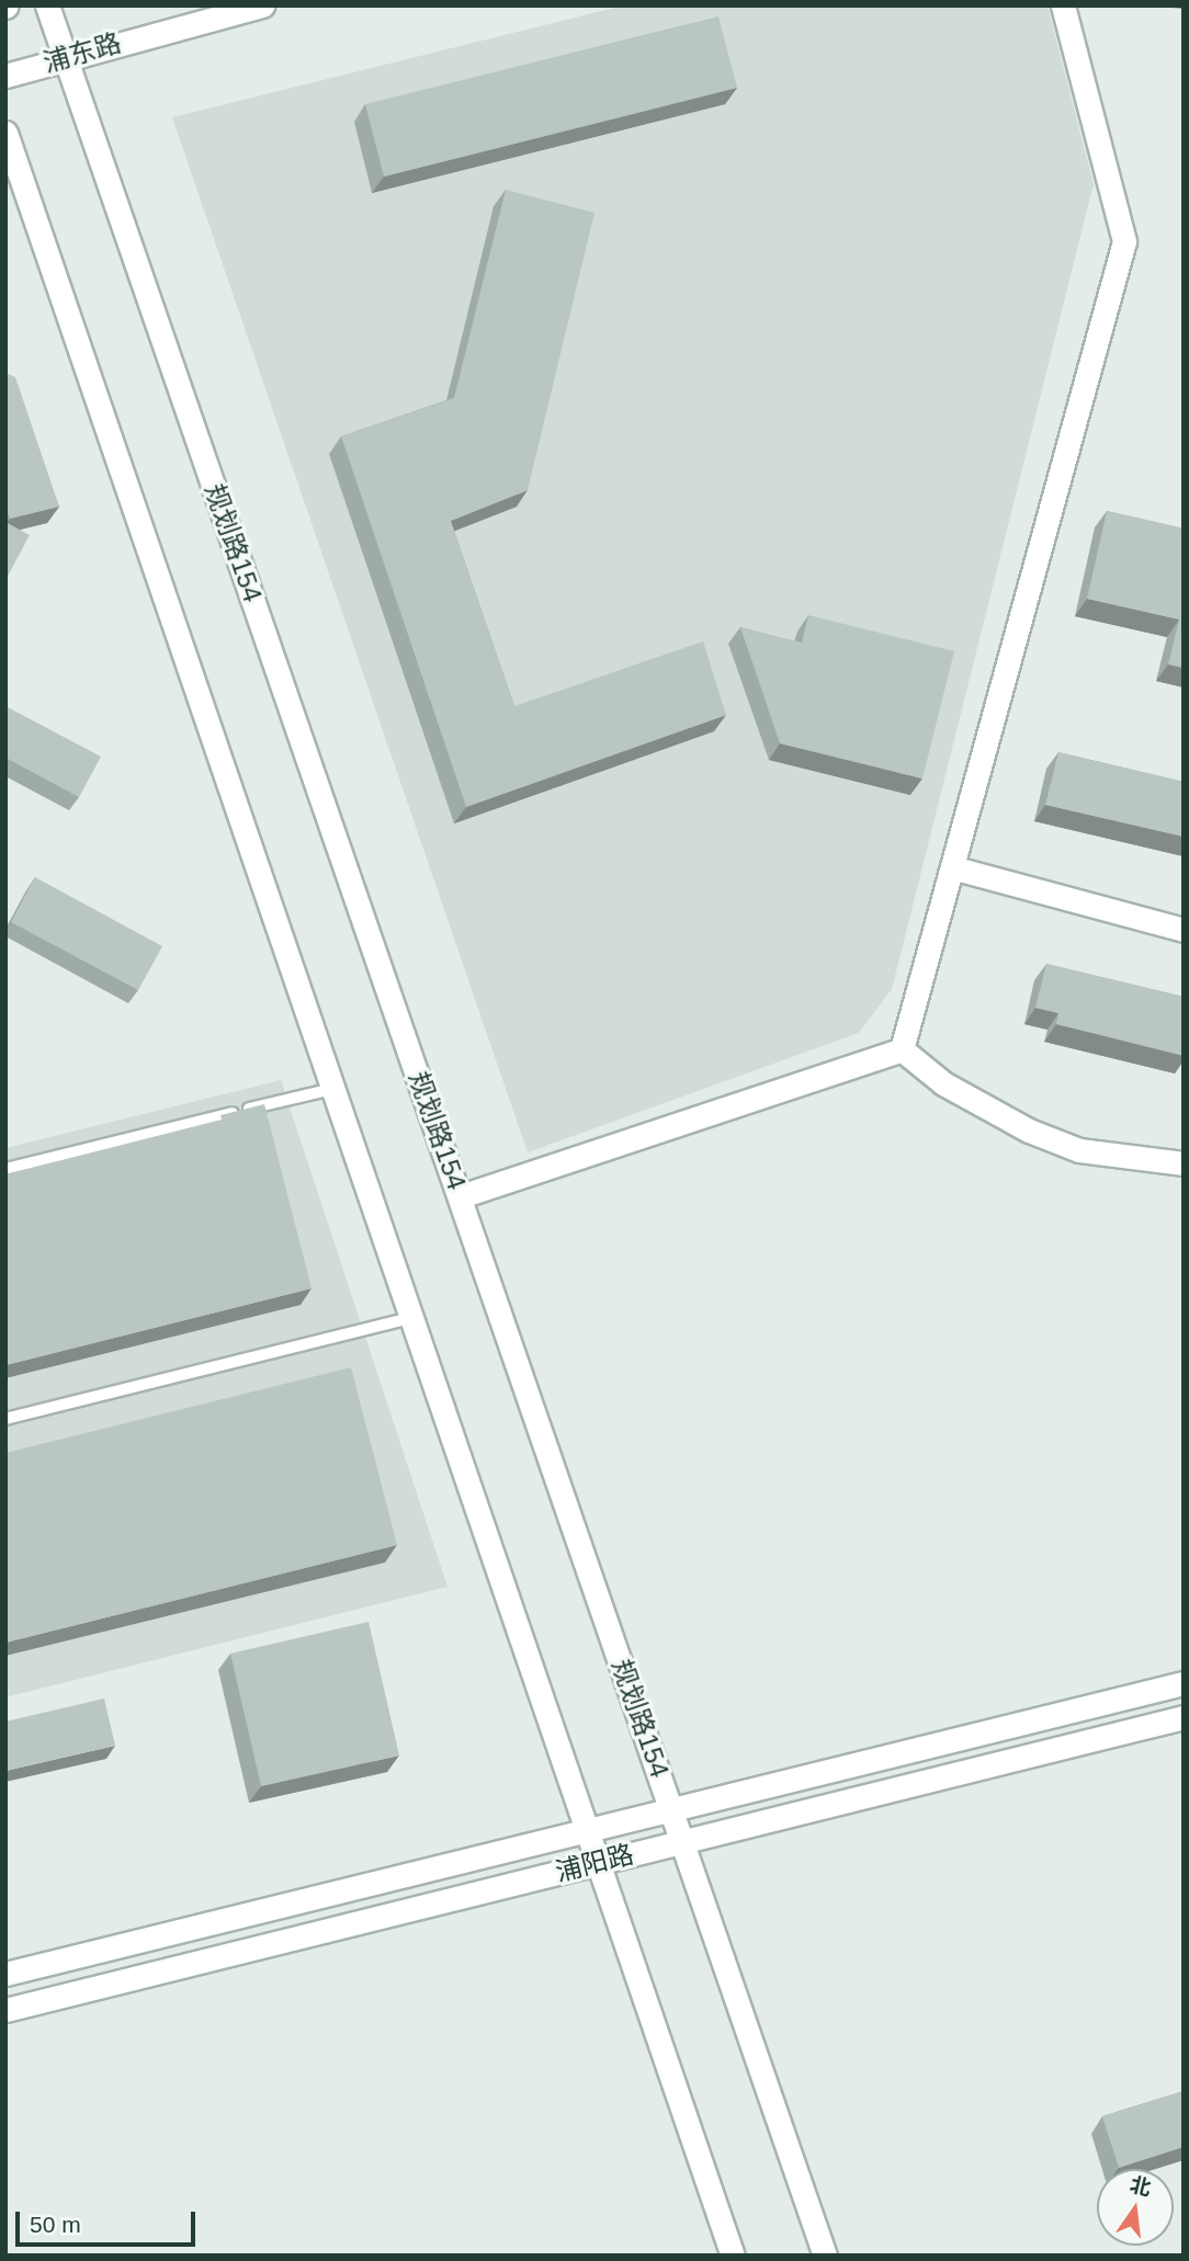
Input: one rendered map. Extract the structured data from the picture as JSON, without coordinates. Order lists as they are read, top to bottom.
{
  "streets": {
    "main road": ["浦东路", "规划路154", "浦阳路"]
  },
  "crossings": [
    ["浦东路", "规划路154"],
    ["规划路154", "浦阳路"]
  ],
  "scale_bar": "50 m",
  "north": "top"
}
